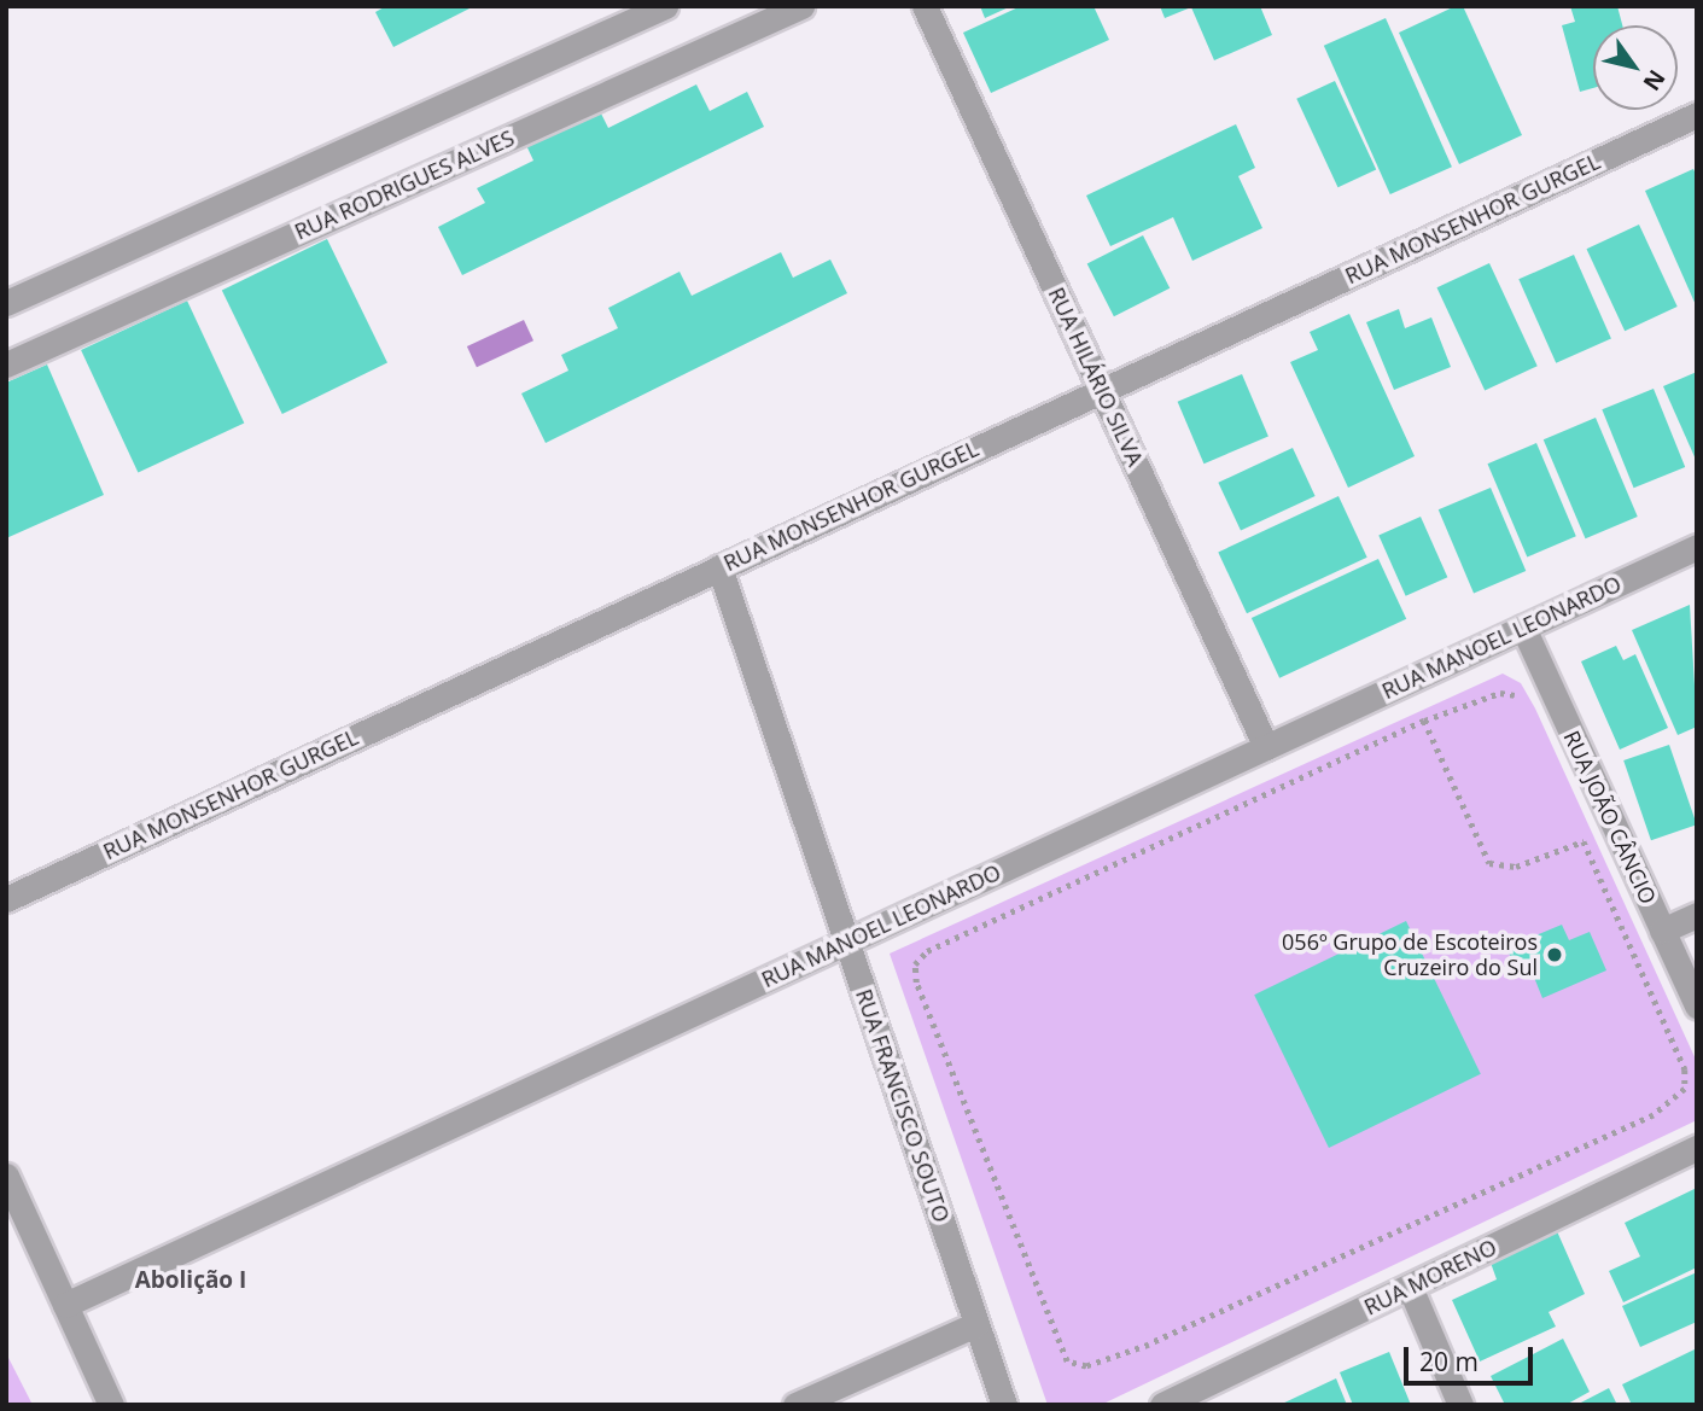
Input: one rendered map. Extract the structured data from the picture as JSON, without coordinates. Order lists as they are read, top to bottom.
{
  "streets": {
    "street": [
      "RUA RODRIGUES ALVES",
      "RUA MONSENHOR GURGEL",
      "RUA HILÁRIO SILVA",
      "RUA MANOEL LEONARDO",
      "RUA JOÃO CÂNCIO",
      "RUA FRANCISCO SOUTO",
      "RUA MORENO"
    ]
  },
  "crossings": [
    ["RUA MONSENHOR GURGEL", "RUA HILÁRIO SILVA"],
    ["RUA MONSENHOR GURGEL", "RUA FRANCISCO SOUTO"],
    ["RUA HILÁRIO SILVA", "RUA MANOEL LEONARDO"],
    ["RUA MANOEL LEONARDO", "RUA JOÃO CÂNCIO"],
    ["RUA MANOEL LEONARDO", "RUA FRANCISCO SOUTO"]
  ],
  "districts": ["Abolição I"],
  "places": ["056º Grupo de Escoteiros Cruzeiro do Sul"],
  "scale_bar": "20 m",
  "north": "bottom right"
}
